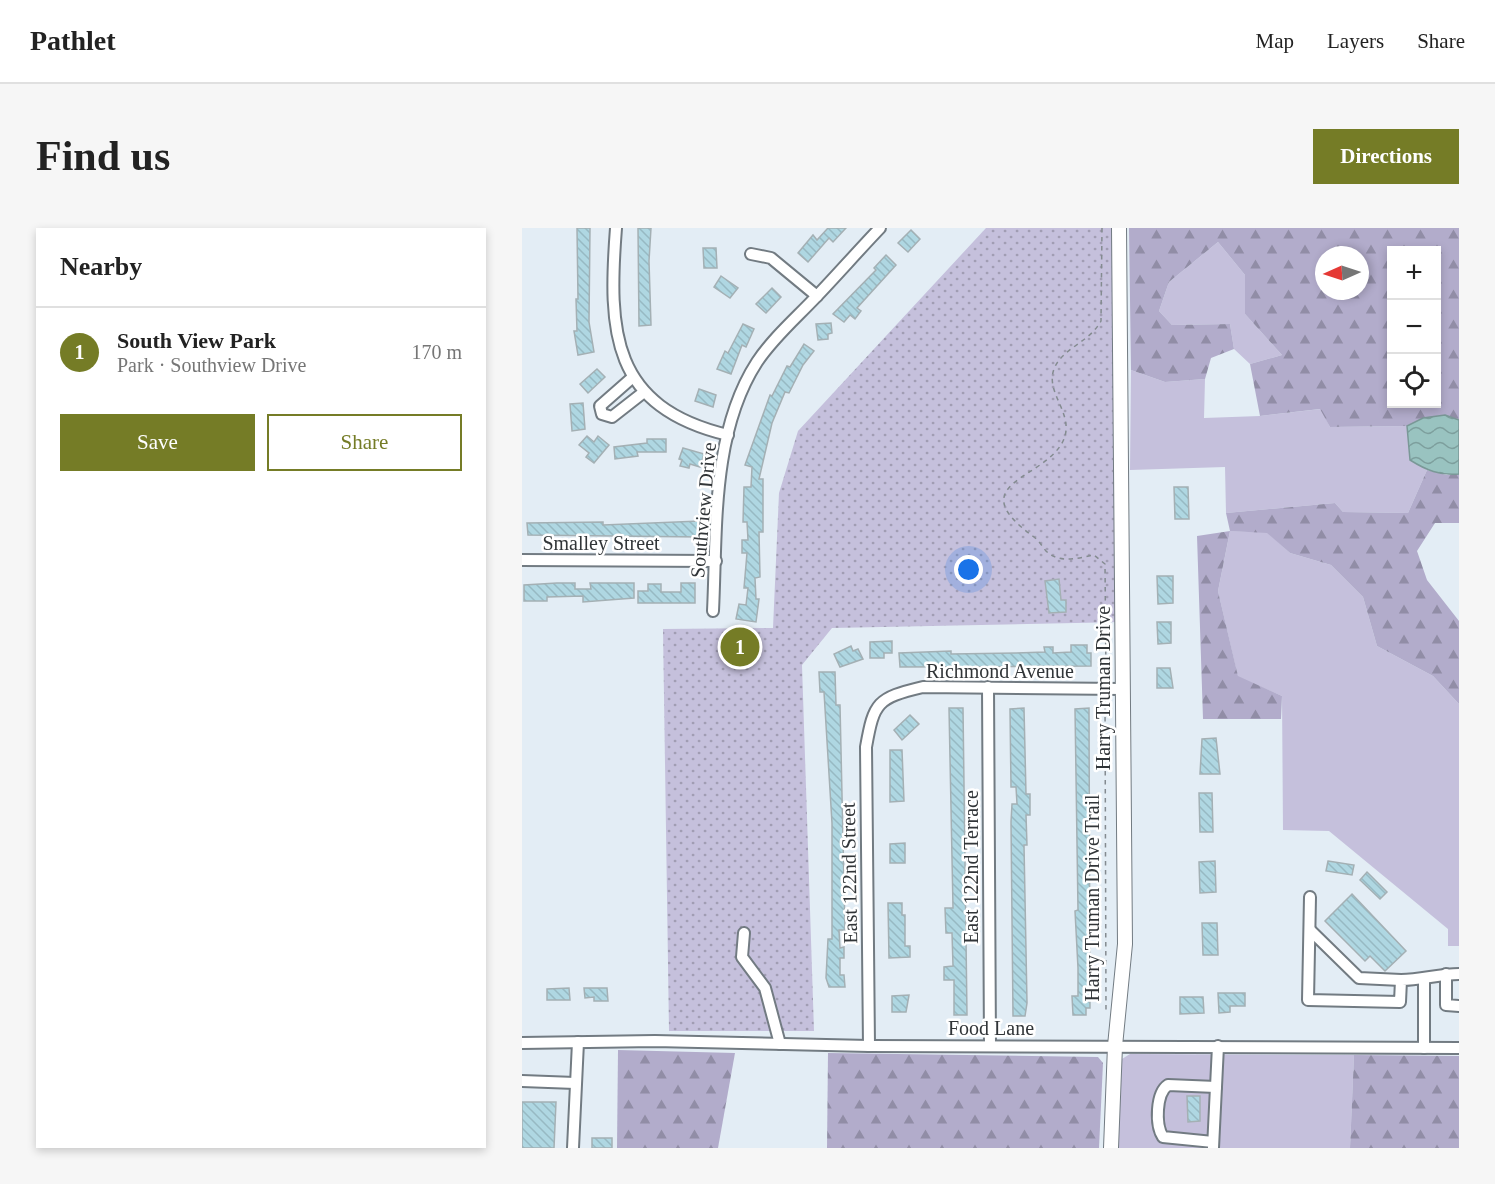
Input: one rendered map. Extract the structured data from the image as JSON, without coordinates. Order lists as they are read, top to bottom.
{
  "streets": {
    "main road": ["Harry Truman Drive"],
    "street": [
      "Southview Drive",
      "Smalley Street",
      "Richmond Avenue",
      "East 122nd Terrace",
      "East 122nd Street",
      "Food Lane"
    ],
    "path": ["Harry Truman Drive Trail"]
  },
  "crossings": [
    ["Southview Drive", "Smalley Street"],
    ["Richmond Avenue", "Harry Truman Drive"],
    ["Richmond Avenue", "East 122nd Terrace"],
    ["Richmond Avenue", "East 122nd Street"],
    ["Richmond Avenue", "Harry Truman Drive Trail"],
    ["Harry Truman Drive", "Food Lane"],
    ["East 122nd Terrace", "Food Lane"],
    ["East 122nd Street", "Food Lane"]
  ],
  "north": "left",
  "page": {
    "header": "Pathlet",
    "nav": ["Map", "Layers", "Share"],
    "buttons": [
      "Directions",
      ["Save", "Share"]
    ],
    "title": "Find us",
    "heading": "Nearby",
    "map_buttons": ["+", "−"],
    "list": [
      {
        "mark": "1",
        "name": "South View Park",
        "note": "Park · Southview Drive",
        "value": "170 m"
      }
    ],
    "pins": "1"
  }
}
